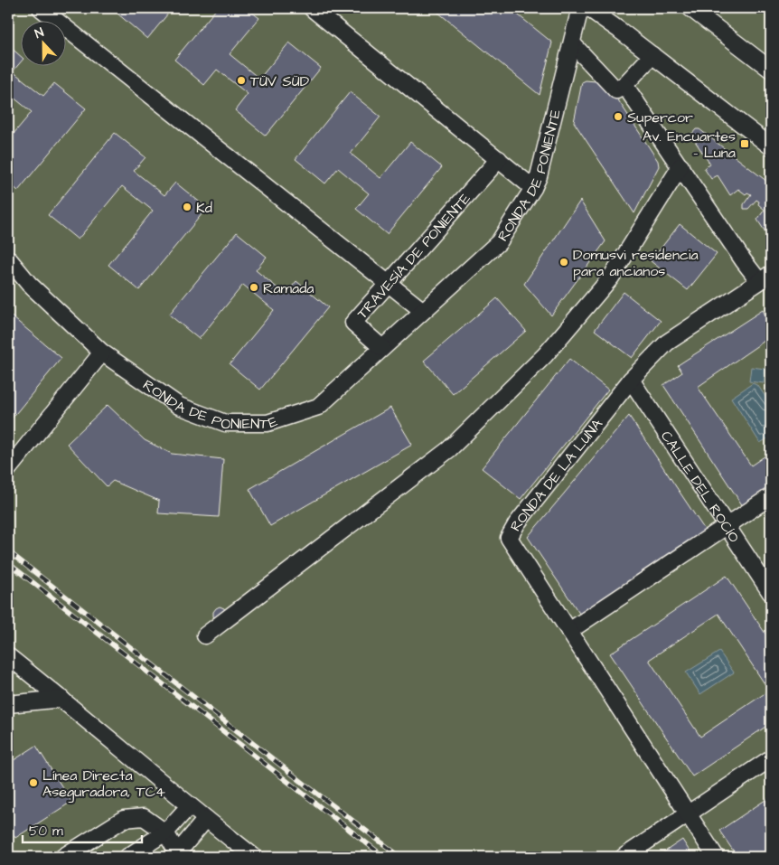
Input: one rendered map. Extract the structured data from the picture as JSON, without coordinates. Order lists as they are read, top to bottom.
{
  "streets": {
    "street": [
      "RONDA DE PONIENTE",
      "TRAVESÍA DE PONIENTE",
      "RONDA DE LA LUNA",
      "CALLE DEL ROCÍO"
    ]
  },
  "crossings": [
    ["RONDA DE PONIENTE", "TRAVESÍA DE PONIENTE"],
    ["RONDA DE LA LUNA", "CALLE DEL ROCÍO"]
  ],
  "places": {
    "other": [
      "TÜV SÜD",
      "Supercor",
      "Kd",
      "Domusvi residencia para ancianos",
      "Ramada",
      "Línea Directa Aseguradora, TC4"
    ],
    "transit": ["Av. Encuartes - Luna"]
  },
  "scale_bar": "50 m",
  "north": "top"
}
